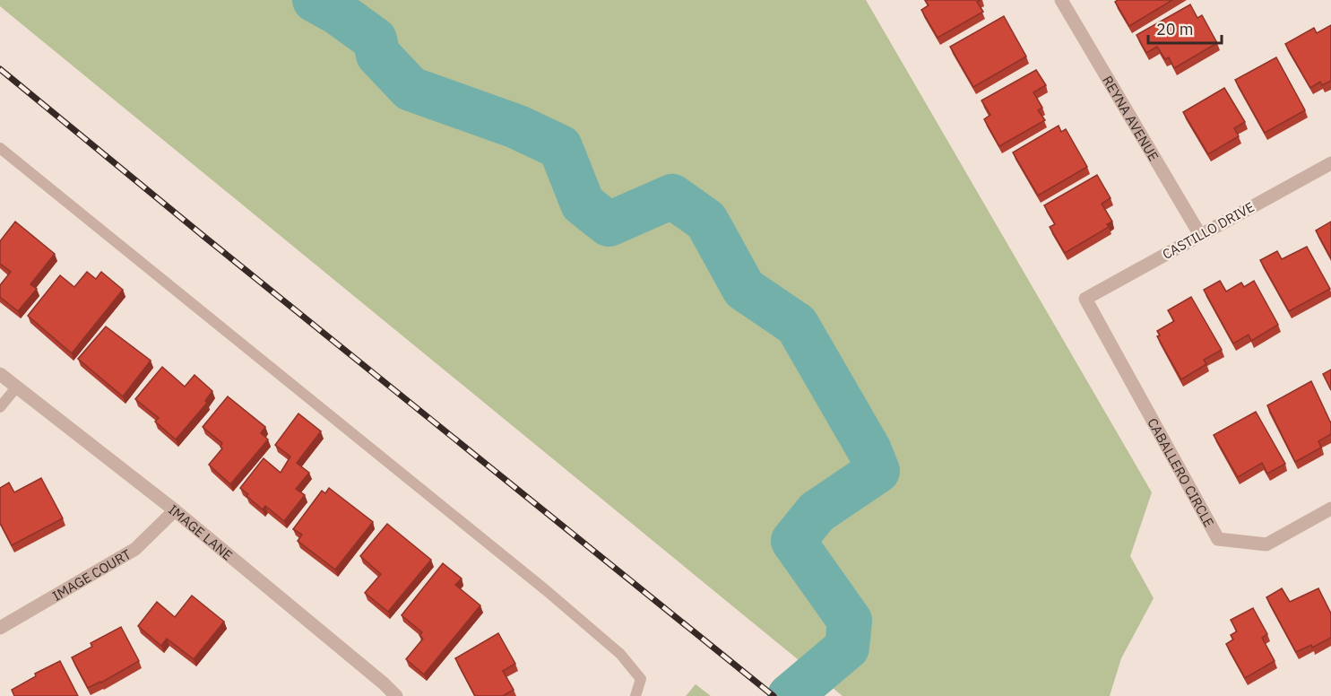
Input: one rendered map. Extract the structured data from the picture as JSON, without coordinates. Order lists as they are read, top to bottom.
{
  "streets": {
    "street": [
      "REYNA AVENUE",
      "CASTILLO DRIVE",
      "CABALLERO CIRCLE",
      "IMAGE LANE",
      "IMAGE COURT"
    ]
  },
  "crossings": [
    ["REYNA AVENUE", "CASTILLO DRIVE"],
    ["CASTILLO DRIVE", "CABALLERO CIRCLE"],
    ["IMAGE LANE", "IMAGE COURT"]
  ],
  "scale_bar": "20 m"
}
